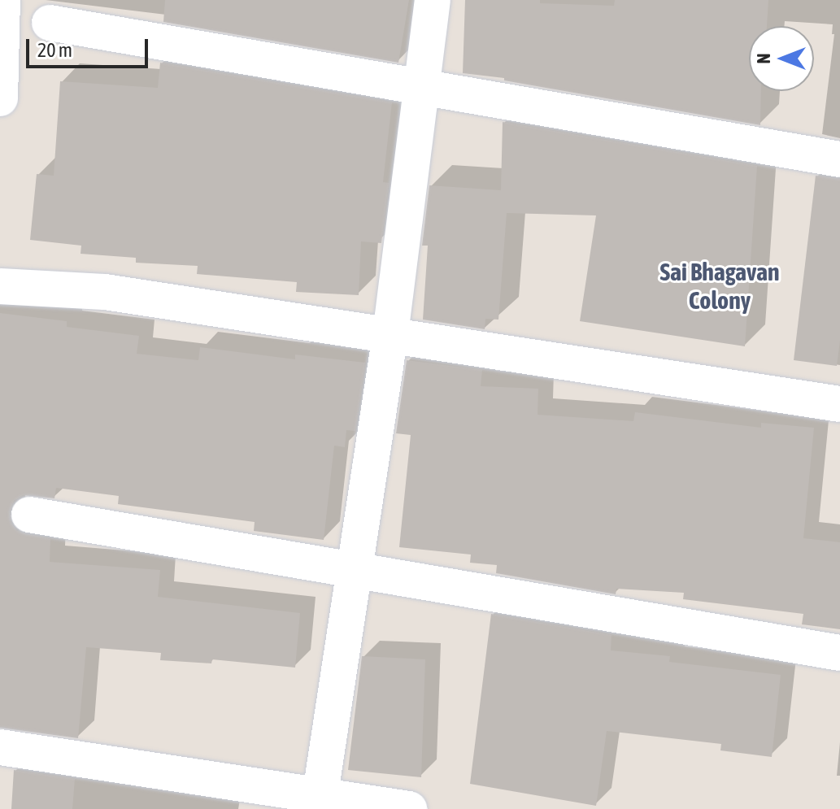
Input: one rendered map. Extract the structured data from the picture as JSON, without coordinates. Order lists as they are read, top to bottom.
{
  "districts": ["Sai Bhagavan Colony"],
  "scale_bar": "20 m",
  "north": "left"
}
